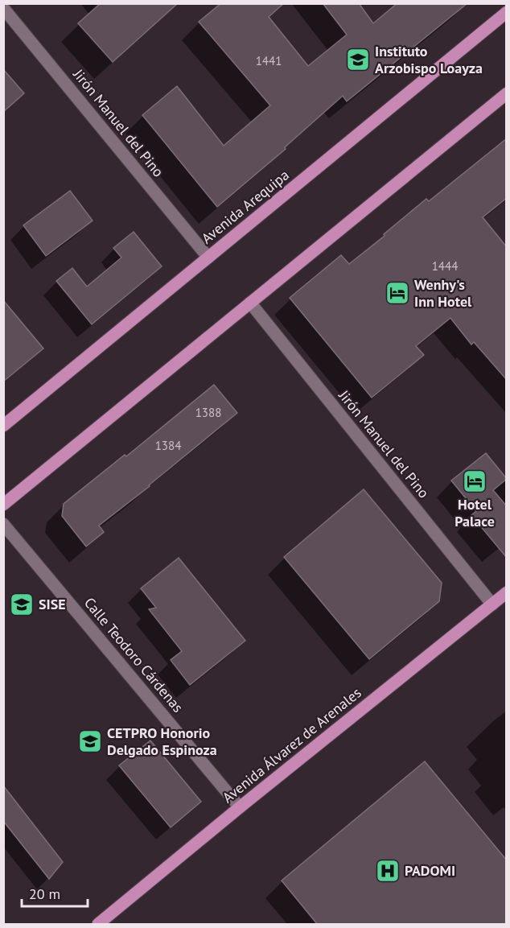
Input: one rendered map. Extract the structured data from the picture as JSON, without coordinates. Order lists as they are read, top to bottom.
{
  "streets": {
    "main road": ["Avenida Arequipa", "Avenida Álvarez de Arenales"],
    "street": ["Jirón Manuel del Pino", "Calle Teodoro Cárdenas"]
  },
  "crossings": [
    ["Jirón Manuel del Pino", "Avenida Arequipa"],
    ["Jirón Manuel del Pino", "Avenida Álvarez de Arenales"],
    ["Calle Teodoro Cárdenas", "Avenida Álvarez de Arenales"]
  ],
  "places": {
    "school or university": ["Instituto Arzobispo Loayza", "SISE", "CETPRO Honorio Delgado Espinoza"],
    "hotel": ["Wenhy's Inn Hotel", "Hotel Palace"],
    "hospital": ["PADOMI"]
  },
  "house_numbers": [
    "1441",
    "1444",
    "1388",
    "1384"
  ],
  "scale_bar": "20 m"
}
